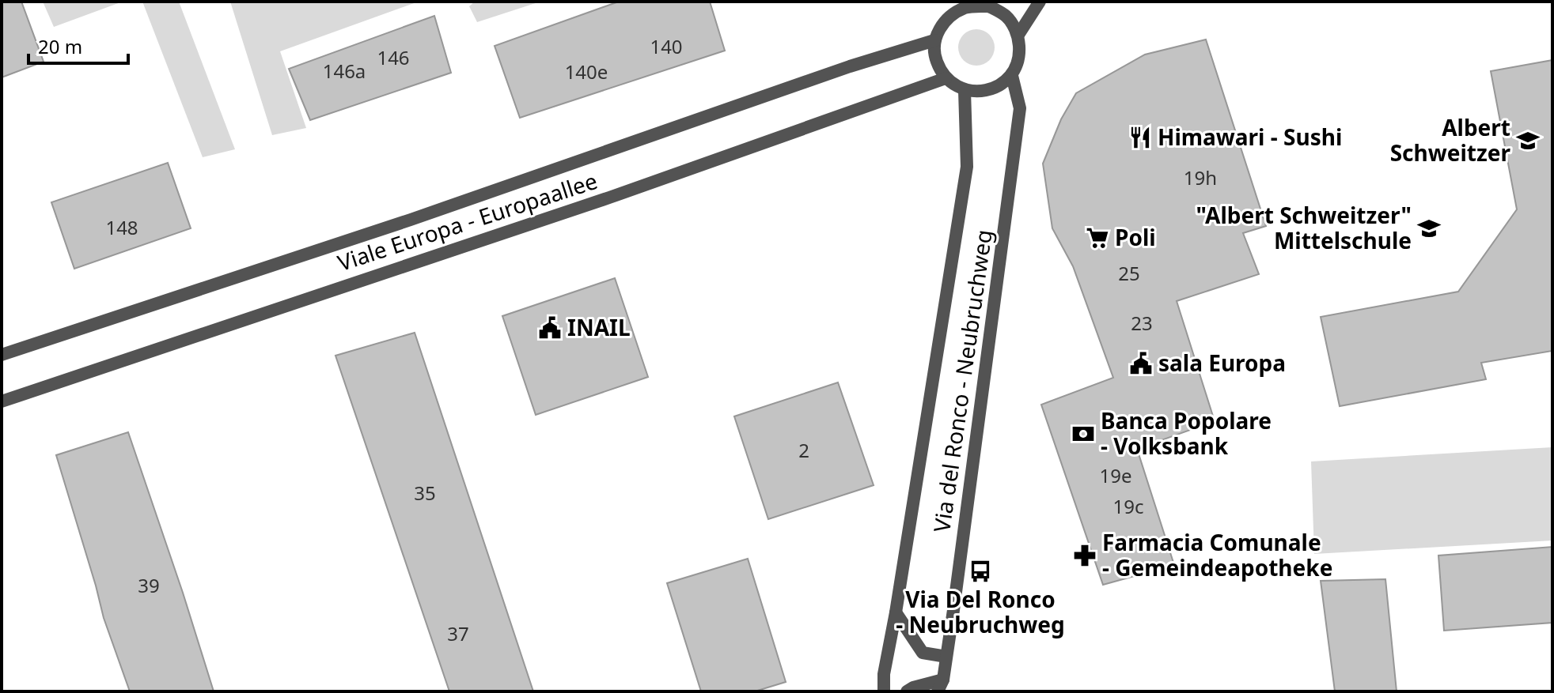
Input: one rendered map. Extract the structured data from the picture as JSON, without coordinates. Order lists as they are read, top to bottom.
{
  "streets": {
    "street": ["Viale Europa - Europaallee", "Via del Ronco - Neubruchweg"]
  },
  "crossings": [
    ["Viale Europa - Europaallee", "Via del Ronco - Neubruchweg"]
  ],
  "places": {
    "restaurant": ["Himawari - Sushi"],
    "school or university": ["Albert Schweitzer", "\"Albert Schweitzer\" Mittelschule"],
    "supermarket": ["Poli"],
    "public building": ["INAIL", "sala Europa"],
    "bank": ["Banca Popolare - Volksbank"],
    "pharmacy": ["Farmacia Comunale - Gemeindeapotheke"],
    "bus stop": ["Via Del Ronco - Neubruchweg"]
  },
  "house_numbers": [
    "140",
    "146",
    "146a",
    "140e",
    "19h",
    "148",
    "25",
    "23",
    "2",
    "19e",
    "35",
    "19c",
    "39",
    "37"
  ],
  "scale_bar": "20 m"
}
